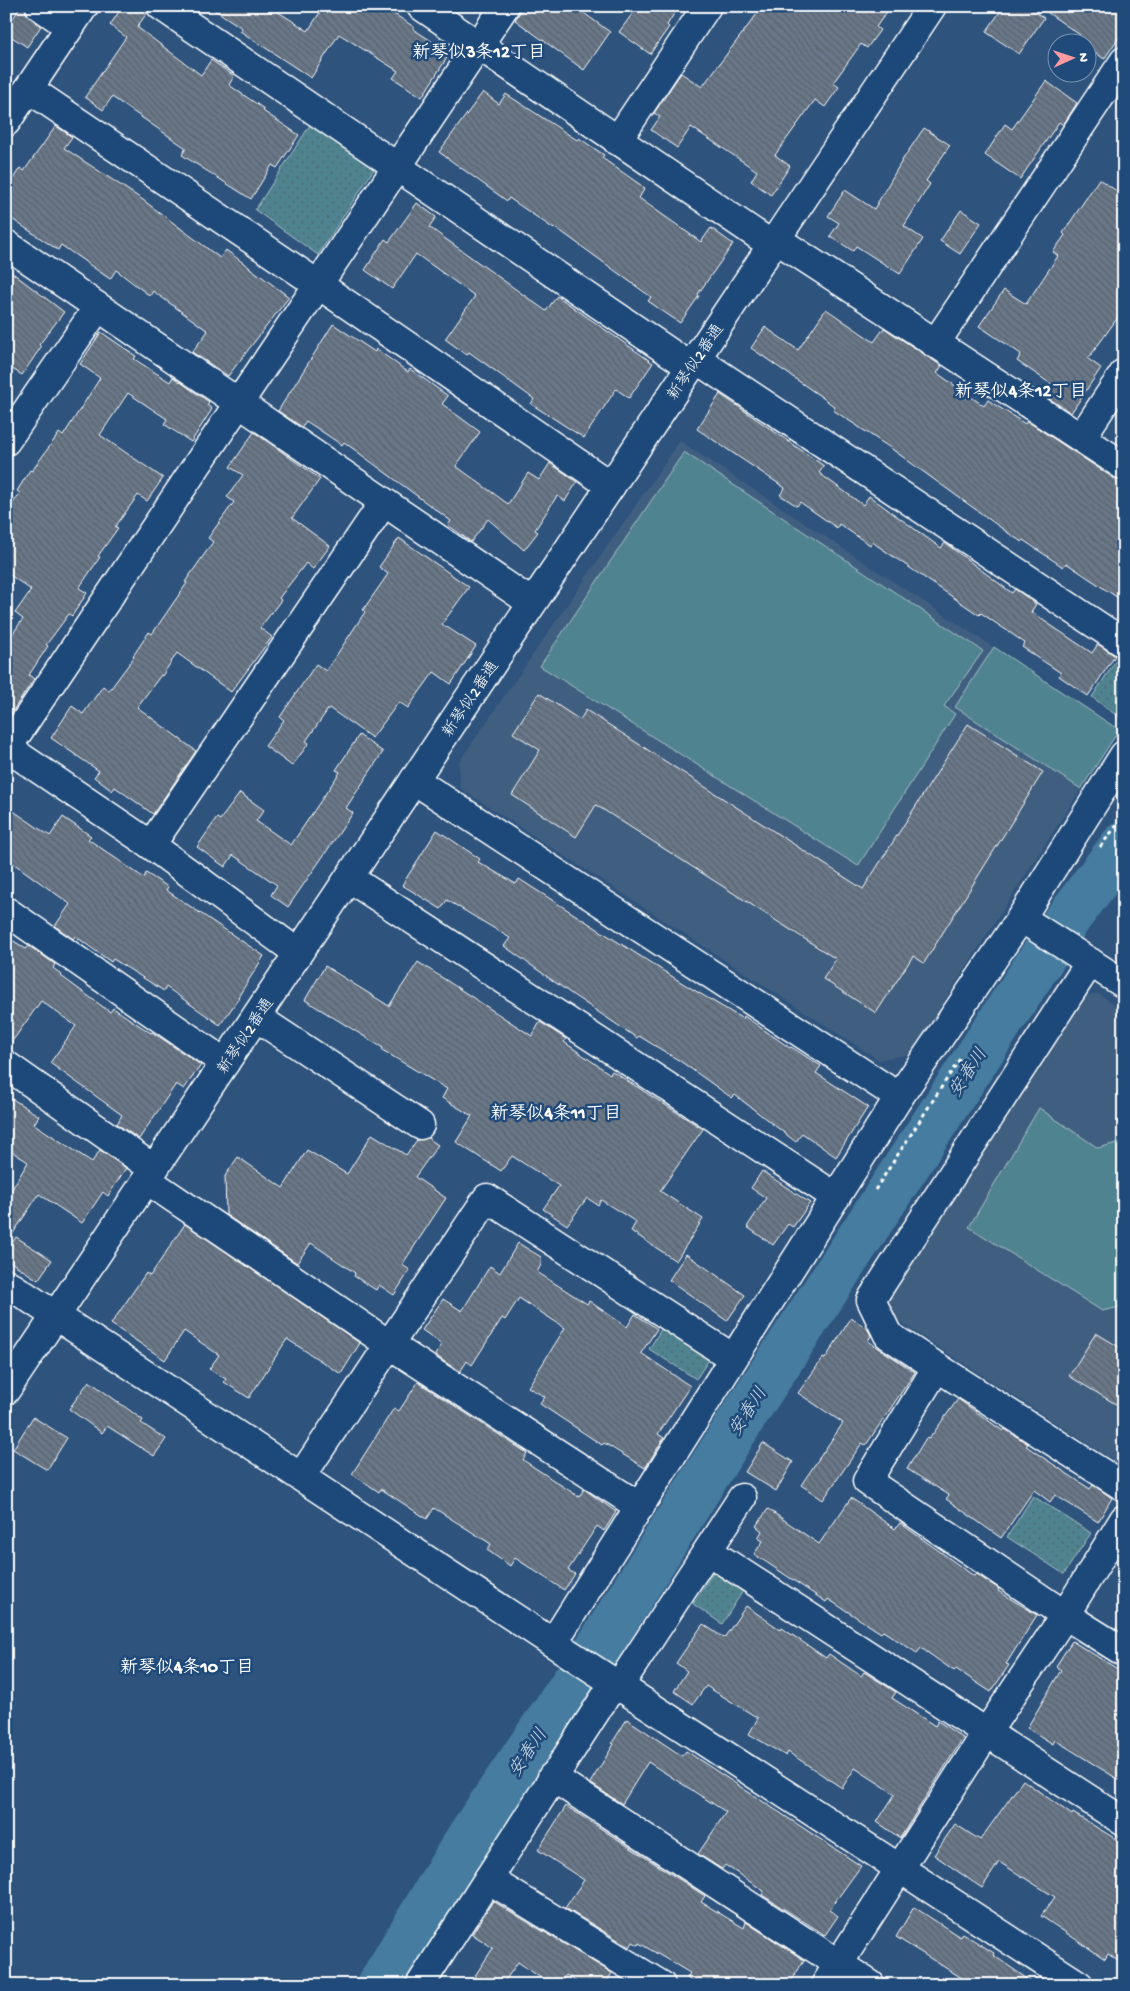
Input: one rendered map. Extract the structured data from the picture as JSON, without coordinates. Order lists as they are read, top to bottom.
{
  "streets": {
    "street": ["新琴似2番通"]
  },
  "districts": [
    "新琴似3条12丁目",
    "新琴似4条12丁目",
    "新琴似4条11丁目",
    "新琴似4条10丁目"
  ],
  "water": ["安春川"],
  "north": "right"
}
